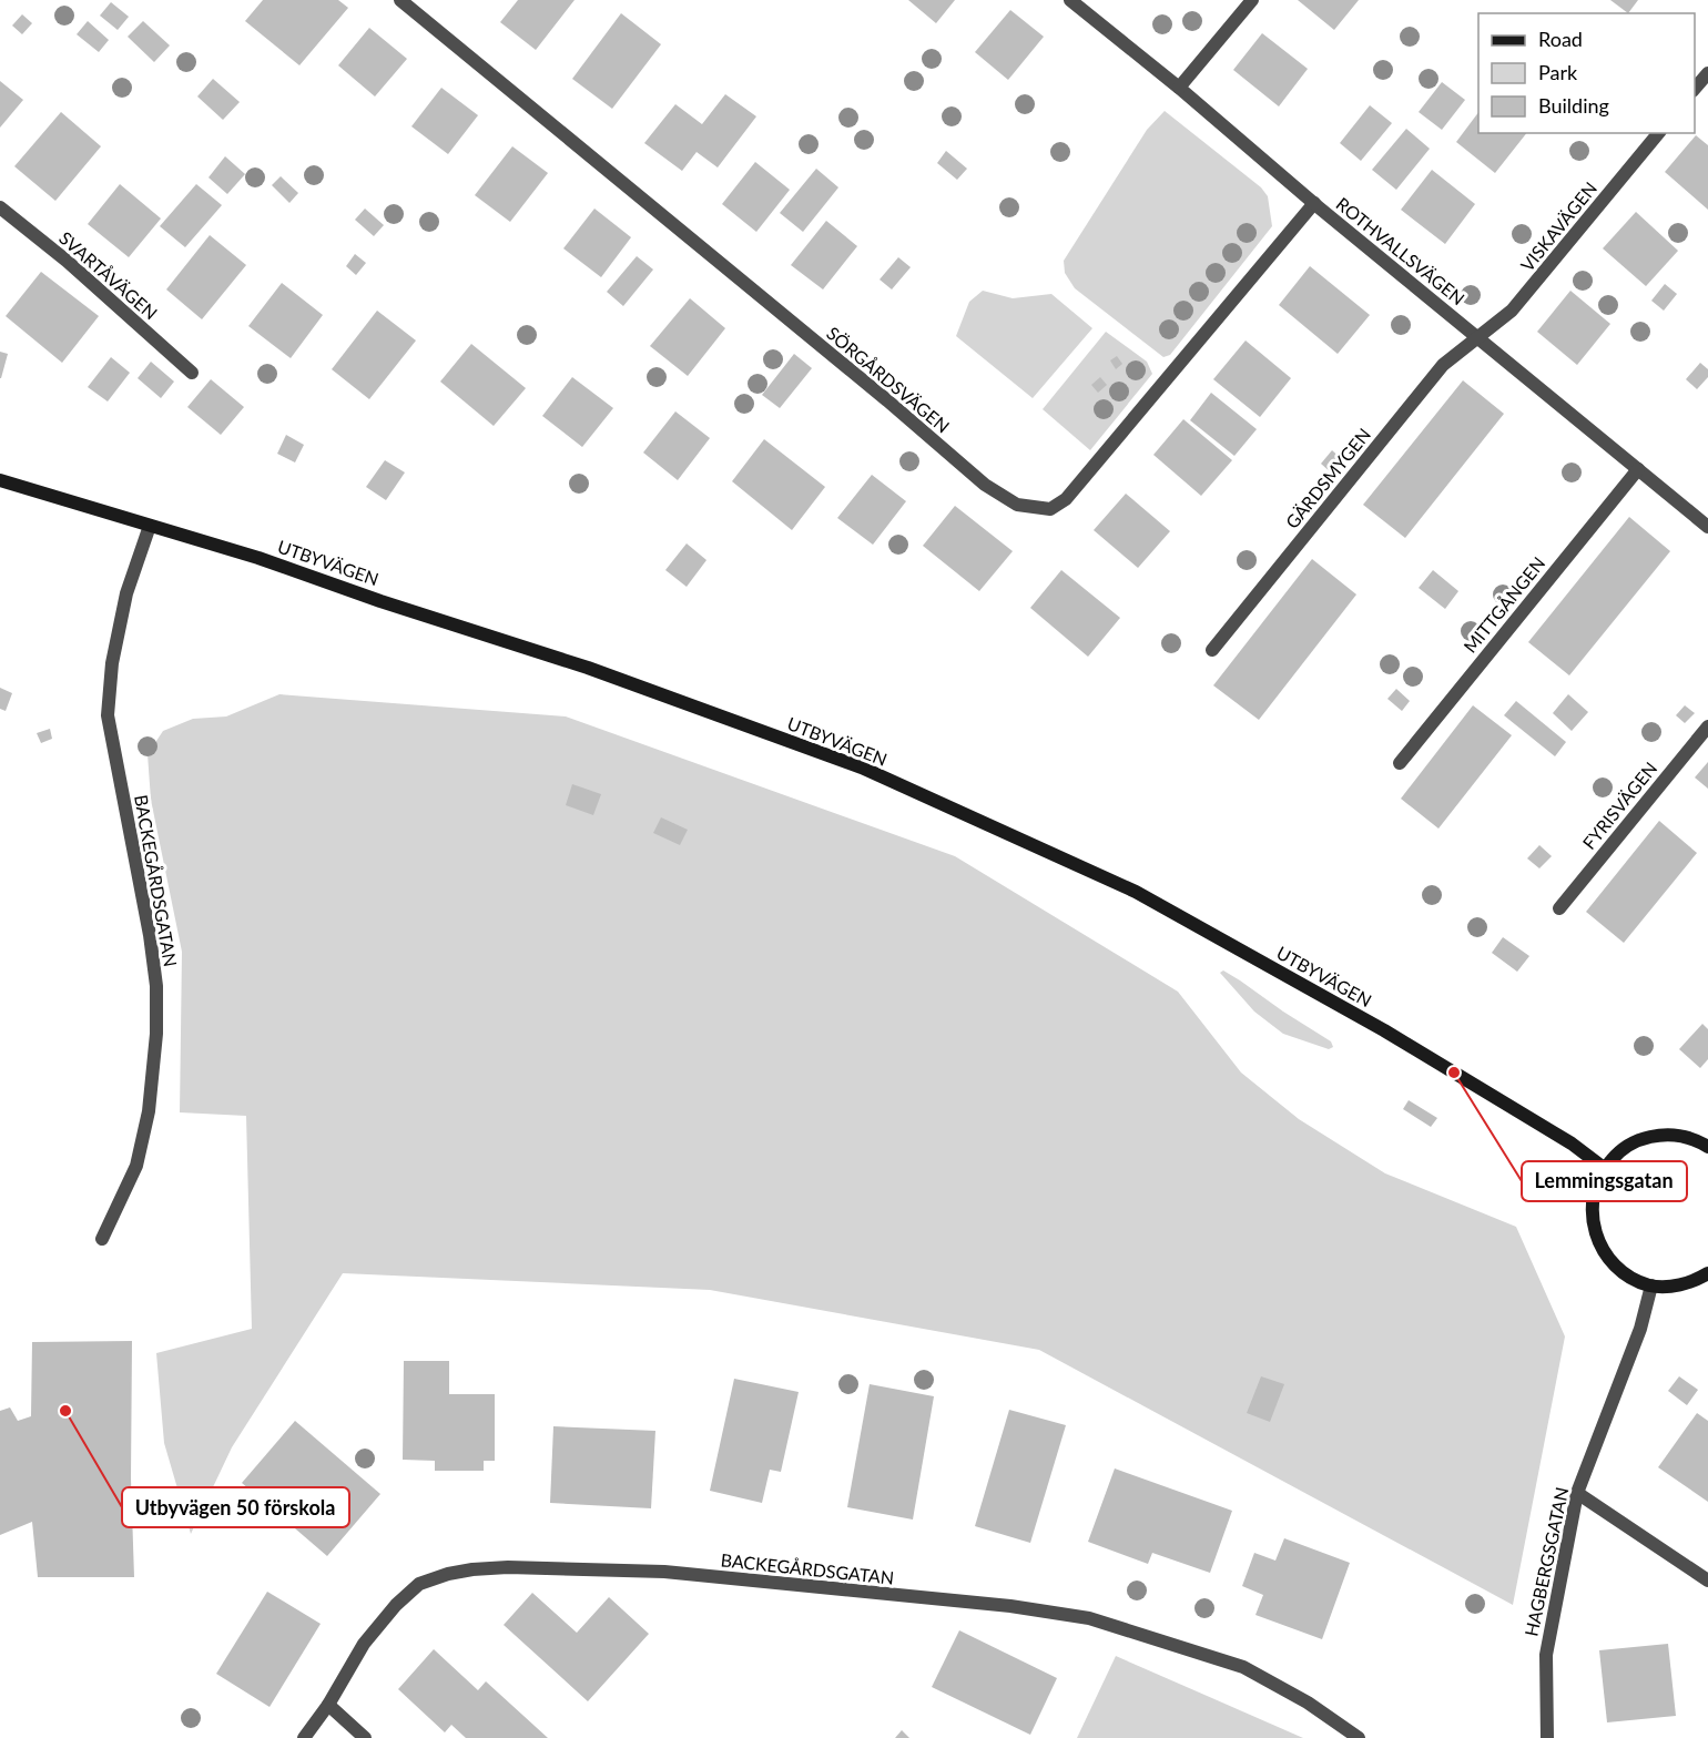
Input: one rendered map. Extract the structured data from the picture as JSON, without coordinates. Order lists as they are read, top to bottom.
{
  "streets": {
    "street": [
      "VISKAVÄGEN",
      "ROTHVALLSVÄGEN",
      "SVARTÅVÄGEN",
      "SÖRGÅRDSVÄGEN",
      "GÄRDSMYGEN",
      "UTBYVÄGEN",
      "MITTGÅNGEN",
      "FYRISVÄGEN",
      "BACKEGÅRDSGATAN",
      "HAGBERGSGATAN"
    ]
  },
  "crossings": [
    ["VISKAVÄGEN", "ROTHVALLSVÄGEN"],
    ["VISKAVÄGEN", "GÄRDSMYGEN"],
    ["ROTHVALLSVÄGEN", "SÖRGÅRDSVÄGEN"],
    ["ROTHVALLSVÄGEN", "GÄRDSMYGEN"],
    ["ROTHVALLSVÄGEN", "MITTGÅNGEN"],
    ["UTBYVÄGEN", "BACKEGÅRDSGATAN"]
  ],
  "places": ["Lemmingsgatan", "Utbyvägen 50 förskola"],
  "legend": ["Road", "Park", "Building"]
}
